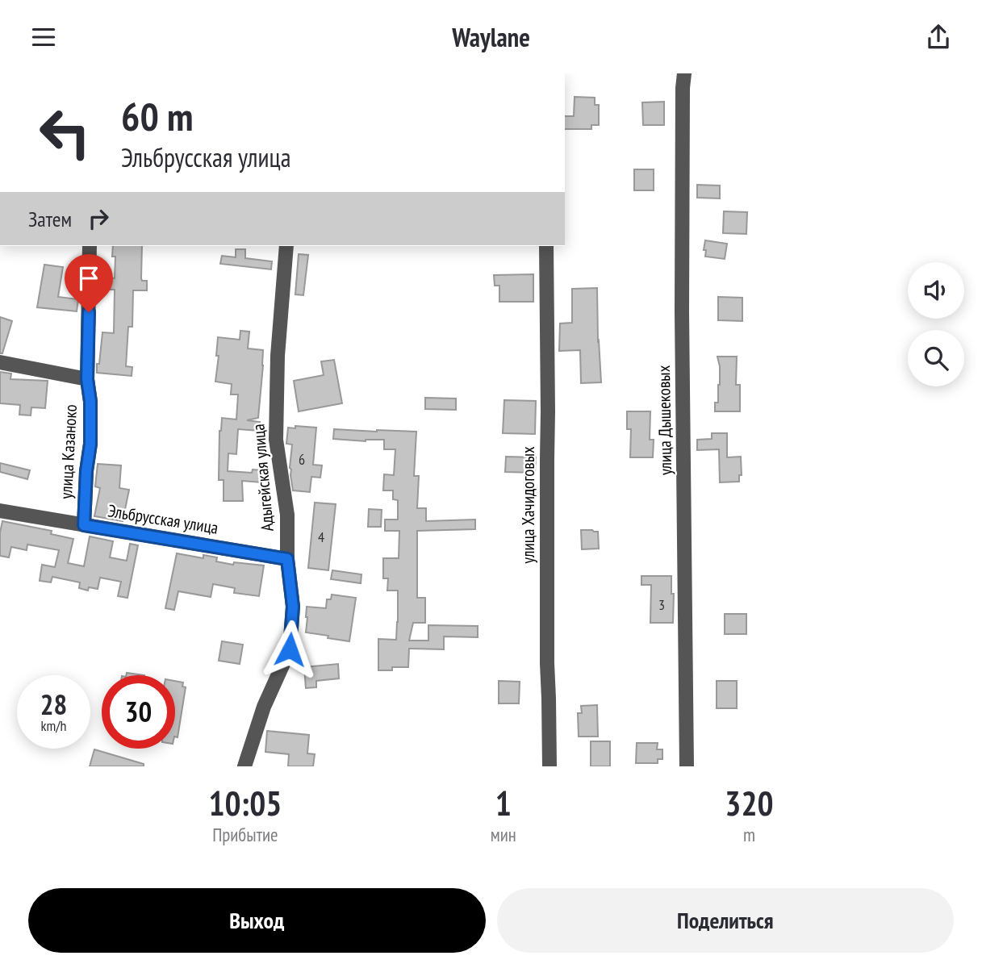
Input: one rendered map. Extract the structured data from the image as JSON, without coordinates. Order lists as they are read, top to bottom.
{
  "streets": {
    "street": [
      "улица Дышековых",
      "улица Казаноко",
      "Адыгейская улица",
      "улица Хачидоговых",
      "Эльбрусская улица"
    ]
  },
  "crossings": [
    ["улица Казаноко", "Эльбрусская улица"],
    ["Адыгейская улица", "Эльбрусская улица"]
  ],
  "house_numbers": ["6", "4", "3"],
  "page": {
    "header": "Waylane",
    "turn": ["60 m", "Эльбрусская улица"],
    "then": "Затем",
    "speed": "28 km/h",
    "limit": "30",
    "eta": [
      "10:05",
      "Прибытие",
      "1",
      "мин",
      "320",
      "m"
    ],
    "buttons": ["Выход", "Поделиться"]
  }
}
